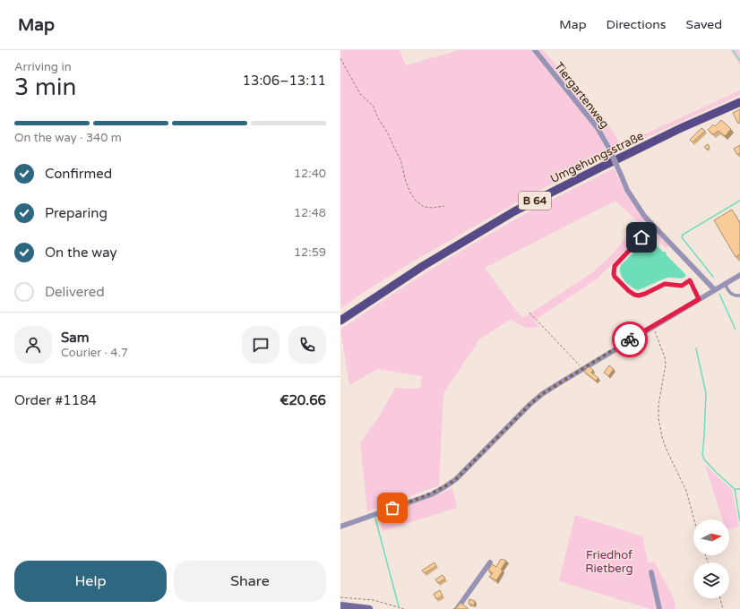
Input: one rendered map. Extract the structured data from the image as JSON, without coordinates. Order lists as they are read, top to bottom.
{
  "streets": {
    "main road": ["Umgehungsstraße", "B 64"],
    "street": ["Tiergartenweg"]
  },
  "parks": ["Friedhof Rietberg"],
  "north": "right",
  "page": {
    "header": "Map",
    "nav": ["Map", "Directions", "Saved"],
    "heading": ["3 min", "Arriving in", "13:06–13:11"],
    "panel": [
      "Sam",
      "Courier · 4.7",
      "Order #1184",
      "€20.66"
    ],
    "bar": "On the way · 340 m",
    "list": [
      ["Confirmed", "12:40"],
      ["Preparing", "12:48"],
      ["On the way", "12:59"],
      "Delivered"
    ],
    "buttons": ["Help", "Share"]
  }
}
